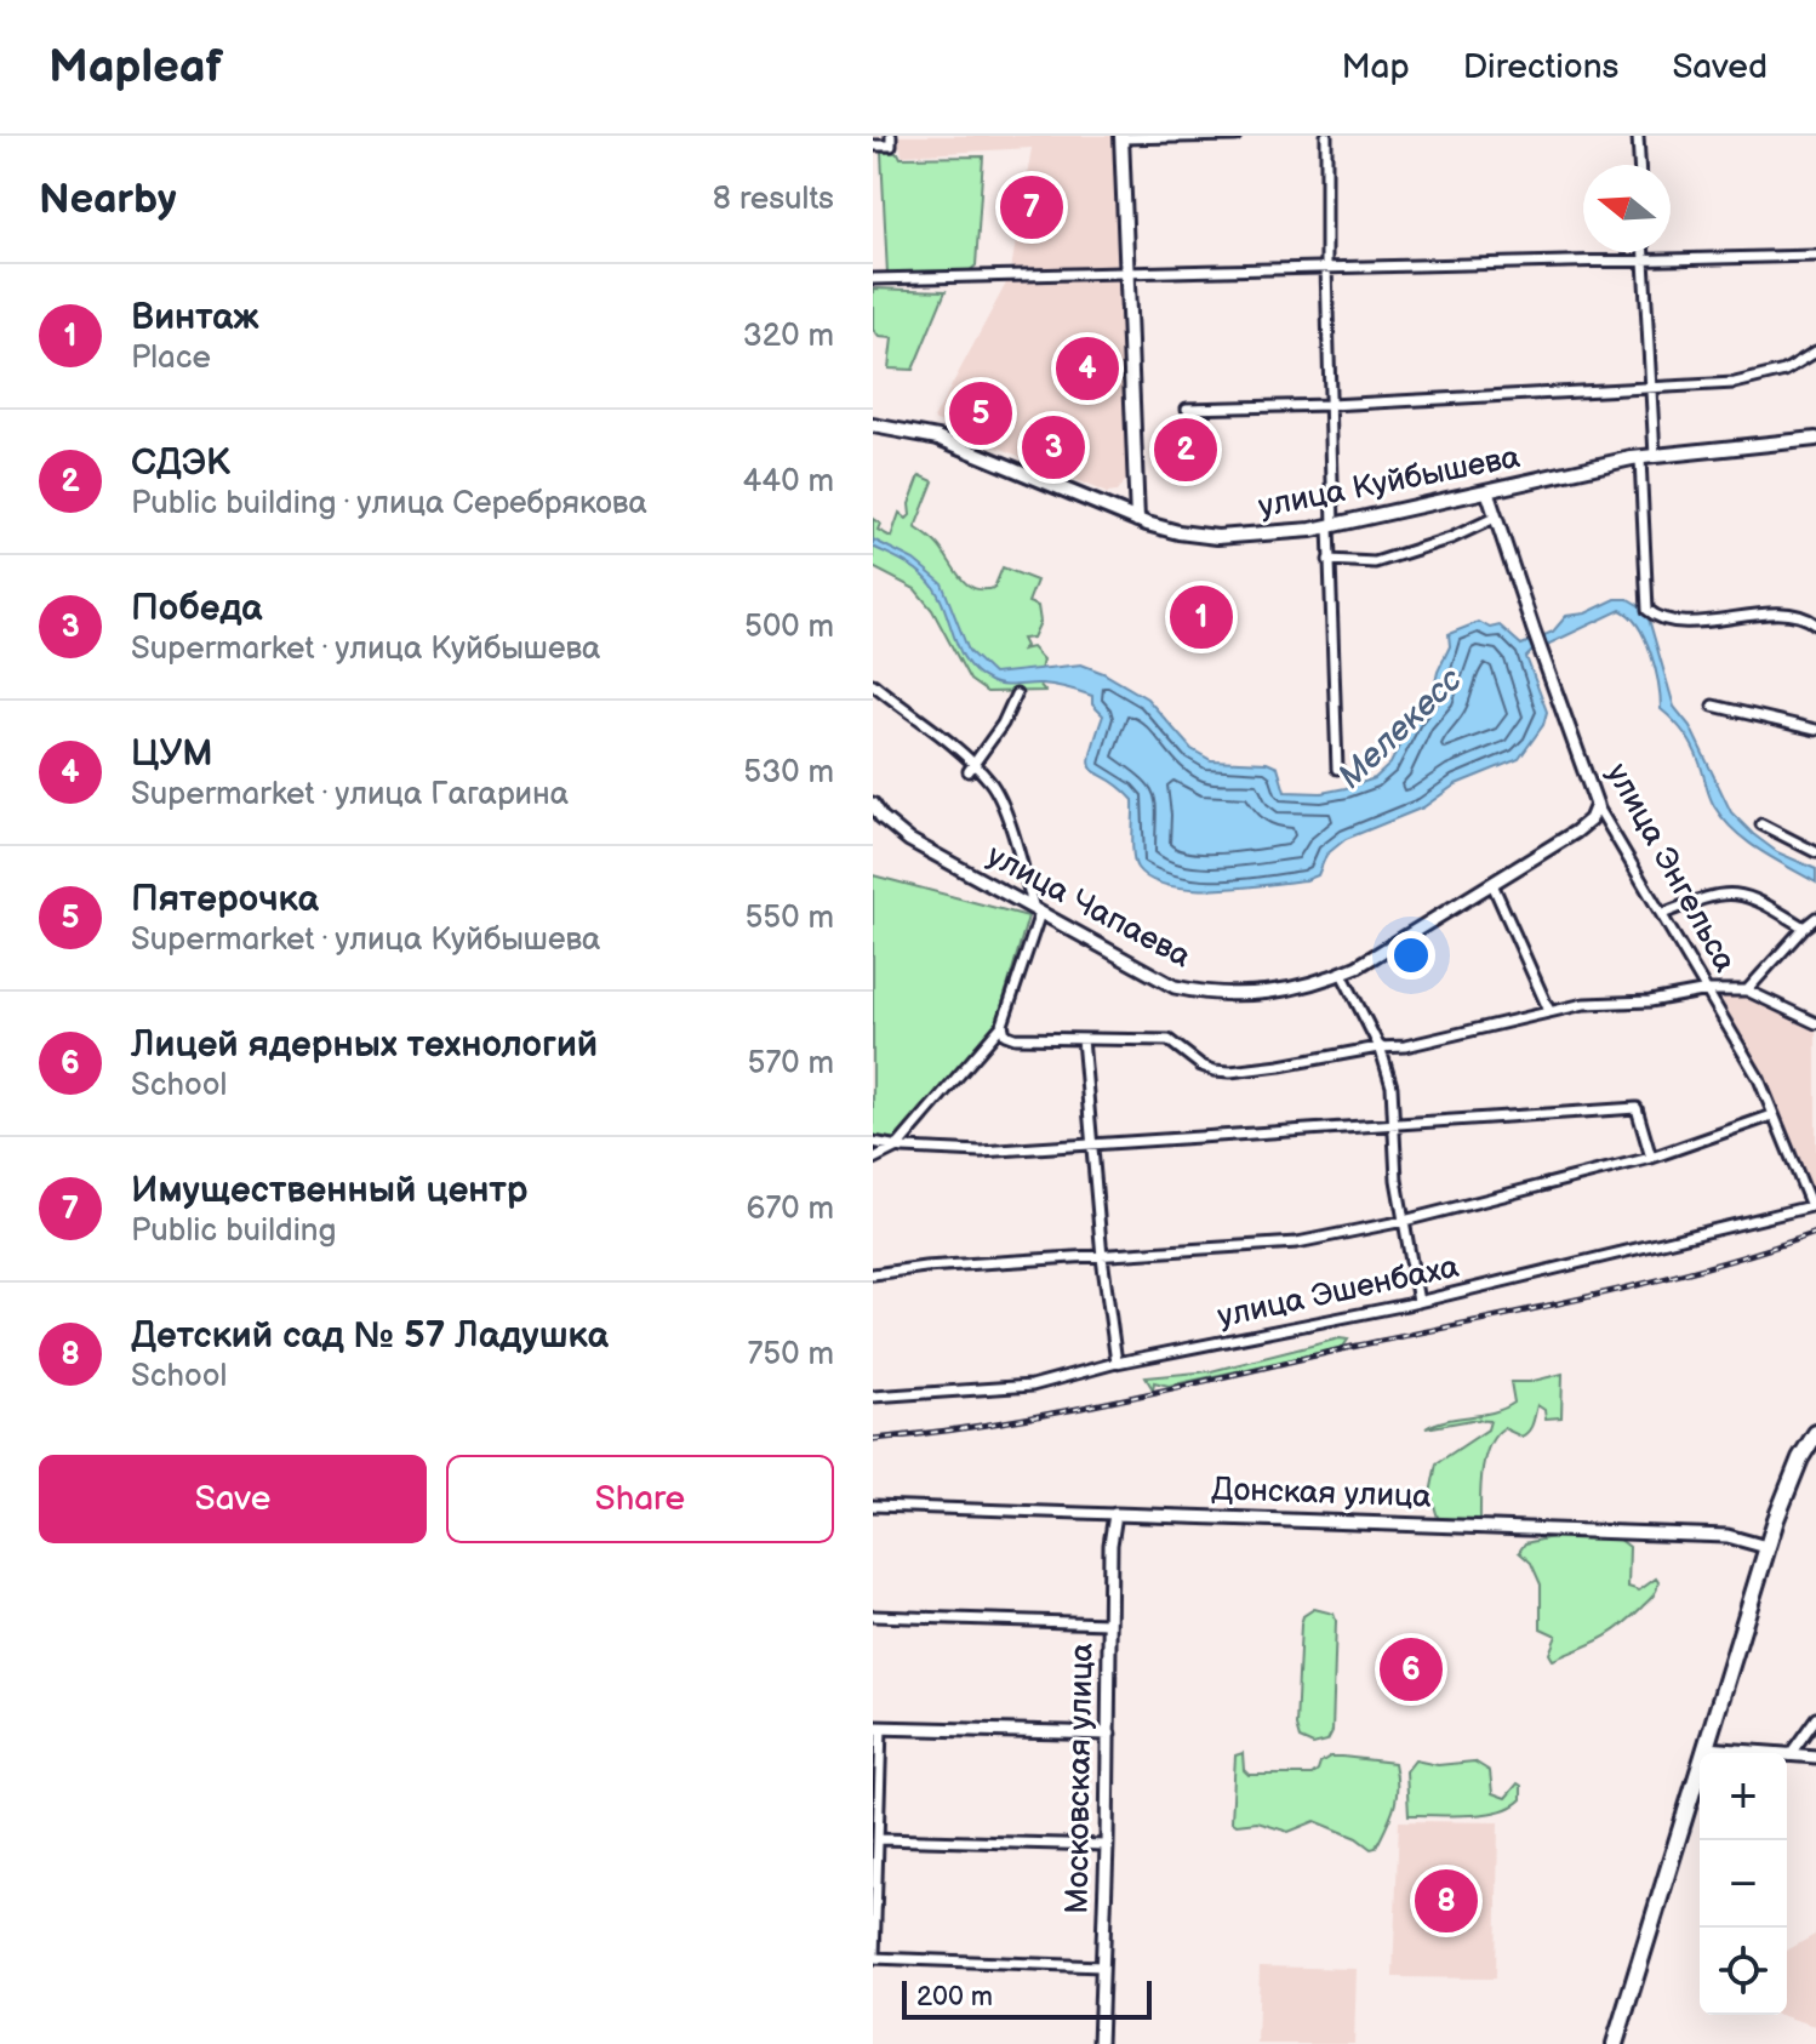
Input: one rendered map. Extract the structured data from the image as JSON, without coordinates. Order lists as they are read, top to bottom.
{
  "streets": {
    "main road": ["улица Куйбышева"],
    "street": [
      "улица Энгельса",
      "улица Чапаева",
      "улица Эшенбаха",
      "Донская улица",
      "Московская улица"
    ]
  },
  "crossings": [
    ["улица Куйбышева", "улица Энгельса"],
    ["улица Энгельса", "улица Чапаева"],
    ["улица Энгельса", "улица Эшенбаха"],
    ["Донская улица", "Московская улица"]
  ],
  "water": ["Мелекесс"],
  "scale_bar": "200 m",
  "north": "left",
  "page": {
    "header": "Mapleaf",
    "nav": ["Map", "Directions", "Saved"],
    "heading": ["Nearby", "8 results"],
    "pins": [
      "7",
      "4",
      "5",
      "3",
      "2",
      "1",
      "6",
      "8"
    ],
    "list": [
      {
        "mark": "1",
        "name": "Винтаж",
        "note": "Place",
        "value": "320 m"
      },
      {
        "mark": "2",
        "name": "СДЭК",
        "note": "Public building · улица Серебрякова",
        "value": "440 m"
      },
      {
        "mark": "3",
        "name": "Победа",
        "note": "Supermarket · улица Куйбышева",
        "value": "500 m"
      },
      {
        "mark": "4",
        "name": "ЦУМ",
        "note": "Supermarket · улица Гагарина",
        "value": "530 m"
      },
      {
        "mark": "5",
        "name": "Пятерочка",
        "note": "Supermarket · улица Куйбышева",
        "value": "550 m"
      },
      {
        "mark": "6",
        "name": "Лицей ядерных технологий",
        "note": "School",
        "value": "570 m"
      },
      {
        "mark": "7",
        "name": "Имущественный центр",
        "note": "Public building",
        "value": "670 m"
      },
      {
        "mark": "8",
        "name": "Детский сад № 57 Ладушка",
        "note": "School",
        "value": "750 m"
      }
    ],
    "buttons": ["Save", "Share"],
    "map_buttons": ["+", "−"],
    "scale": "200 m"
  }
}
